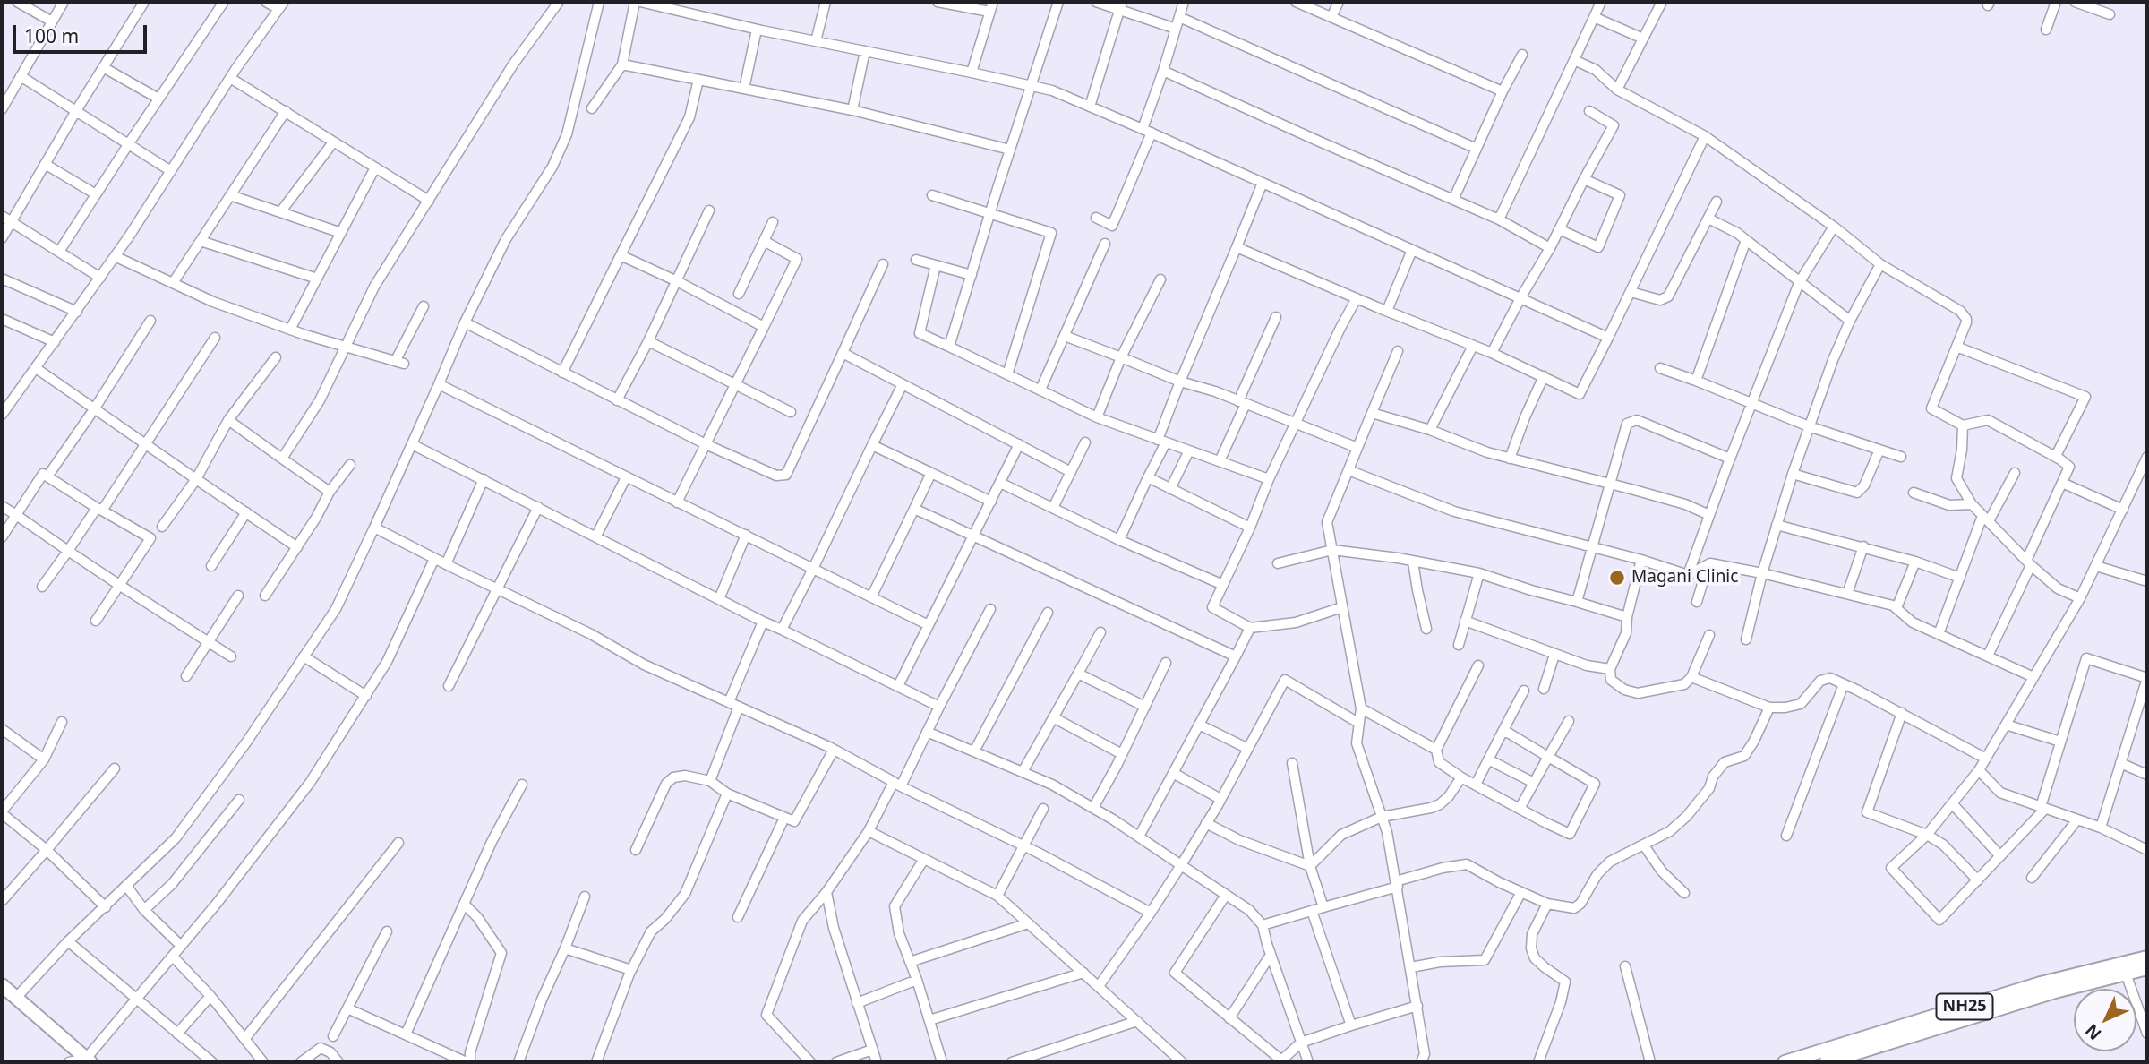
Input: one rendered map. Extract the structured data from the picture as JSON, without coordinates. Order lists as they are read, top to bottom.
{
  "streets": {
    "main road": ["NH25"]
  },
  "places": ["Magani Clinic"],
  "scale_bar": "100 m",
  "north": "bottom left"
}
